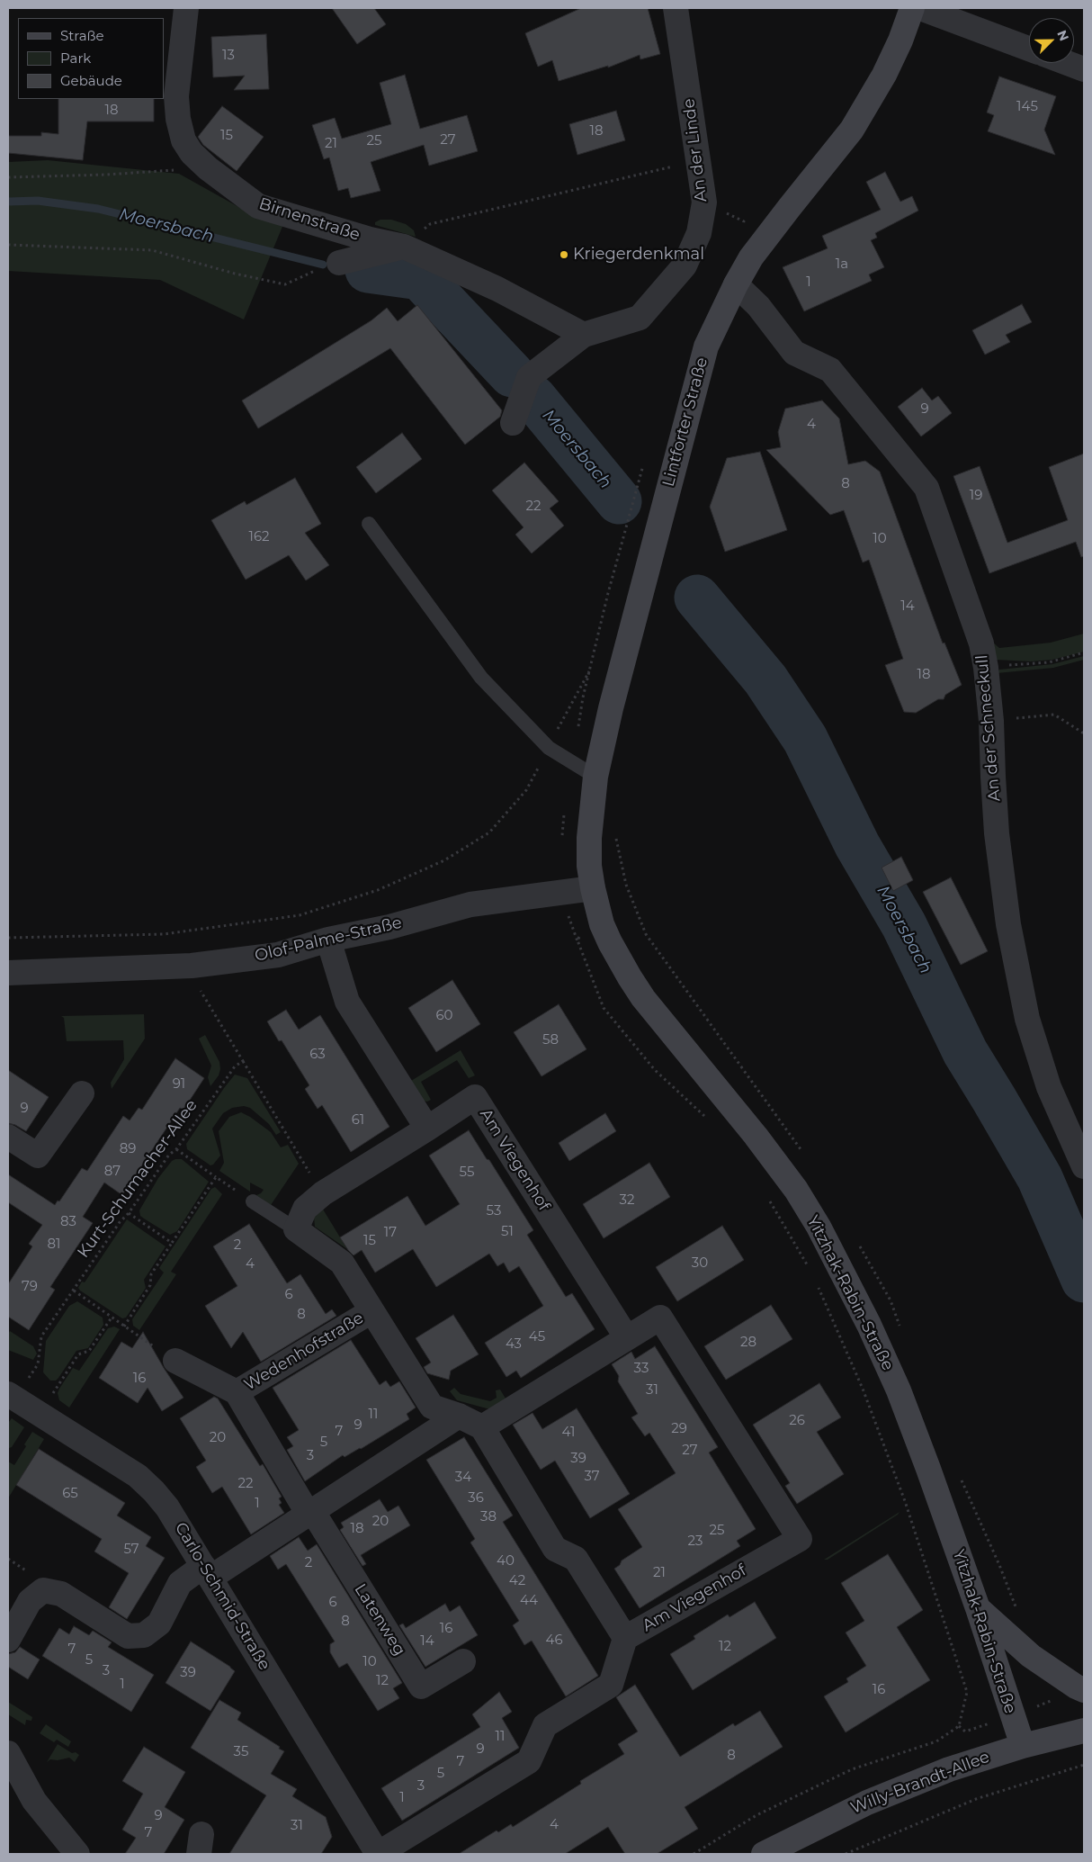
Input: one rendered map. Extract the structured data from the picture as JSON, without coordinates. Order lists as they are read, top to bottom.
{
  "streets": {
    "street": [
      "An der Linde",
      "Birnenstraße",
      "Lintforter Straße",
      "An der Schneckull",
      "Olof-Palme-Straße",
      "Am Viegenhof",
      "Yitzhak-Rabin-Straße",
      "Wedenhofstraße",
      "Carlo-Schmid-Straße",
      "Latenweg",
      "Willy-Brandt-Allee"
    ],
    "path": ["Kurt-Schumacher-Allee"]
  },
  "crossings": [
    ["An der Linde", "Birnenstraße"],
    ["Lintforter Straße", "An der Schneckull"],
    ["Lintforter Straße", "Olof-Palme-Straße"],
    ["Lintforter Straße", "Yitzhak-Rabin-Straße"],
    ["Olof-Palme-Straße", "Yitzhak-Rabin-Straße"],
    ["Am Viegenhof", "Wedenhofstraße"],
    ["Am Viegenhof", "Carlo-Schmid-Straße"],
    ["Kurt-Schumacher-Allee", "Carlo-Schmid-Straße"],
    ["Yitzhak-Rabin-Straße", "Willy-Brandt-Allee"],
    ["Wedenhofstraße", "Latenweg"]
  ],
  "water": ["Moersbach"],
  "places": ["Kriegerdenkmal"],
  "house_numbers": [
    "13",
    "145",
    "18",
    "18",
    "15",
    "27",
    "25",
    "21",
    "1a",
    "1",
    "9",
    "4",
    "8",
    "19",
    "22",
    "162",
    "10",
    "14",
    "18",
    "60",
    "58",
    "63",
    "91",
    "9",
    "61",
    "89",
    "87",
    "55",
    "32",
    "53",
    "83",
    "51",
    "17",
    "15",
    "81",
    "2",
    "30",
    "4",
    "79",
    "6",
    "8",
    "45",
    "28",
    "43",
    "33",
    "16",
    "31",
    "11",
    "26",
    "9",
    "29",
    "7",
    "41",
    "20",
    "5",
    "27",
    "3",
    "39",
    "37",
    "34",
    "22",
    "65",
    "36",
    "1",
    "38",
    "20",
    "18",
    "25",
    "23",
    "57",
    "40",
    "2",
    "21",
    "42",
    "44",
    "6",
    "8",
    "16",
    "46",
    "14",
    "12",
    "7",
    "5",
    "10",
    "3",
    "39",
    "12",
    "1",
    "16",
    "11",
    "9",
    "35",
    "8",
    "7",
    "5",
    "3",
    "1",
    "9",
    "4",
    "31",
    "7"
  ],
  "legend": ["Straße", "Park", "Gebäude"],
  "north": "top right"
}
